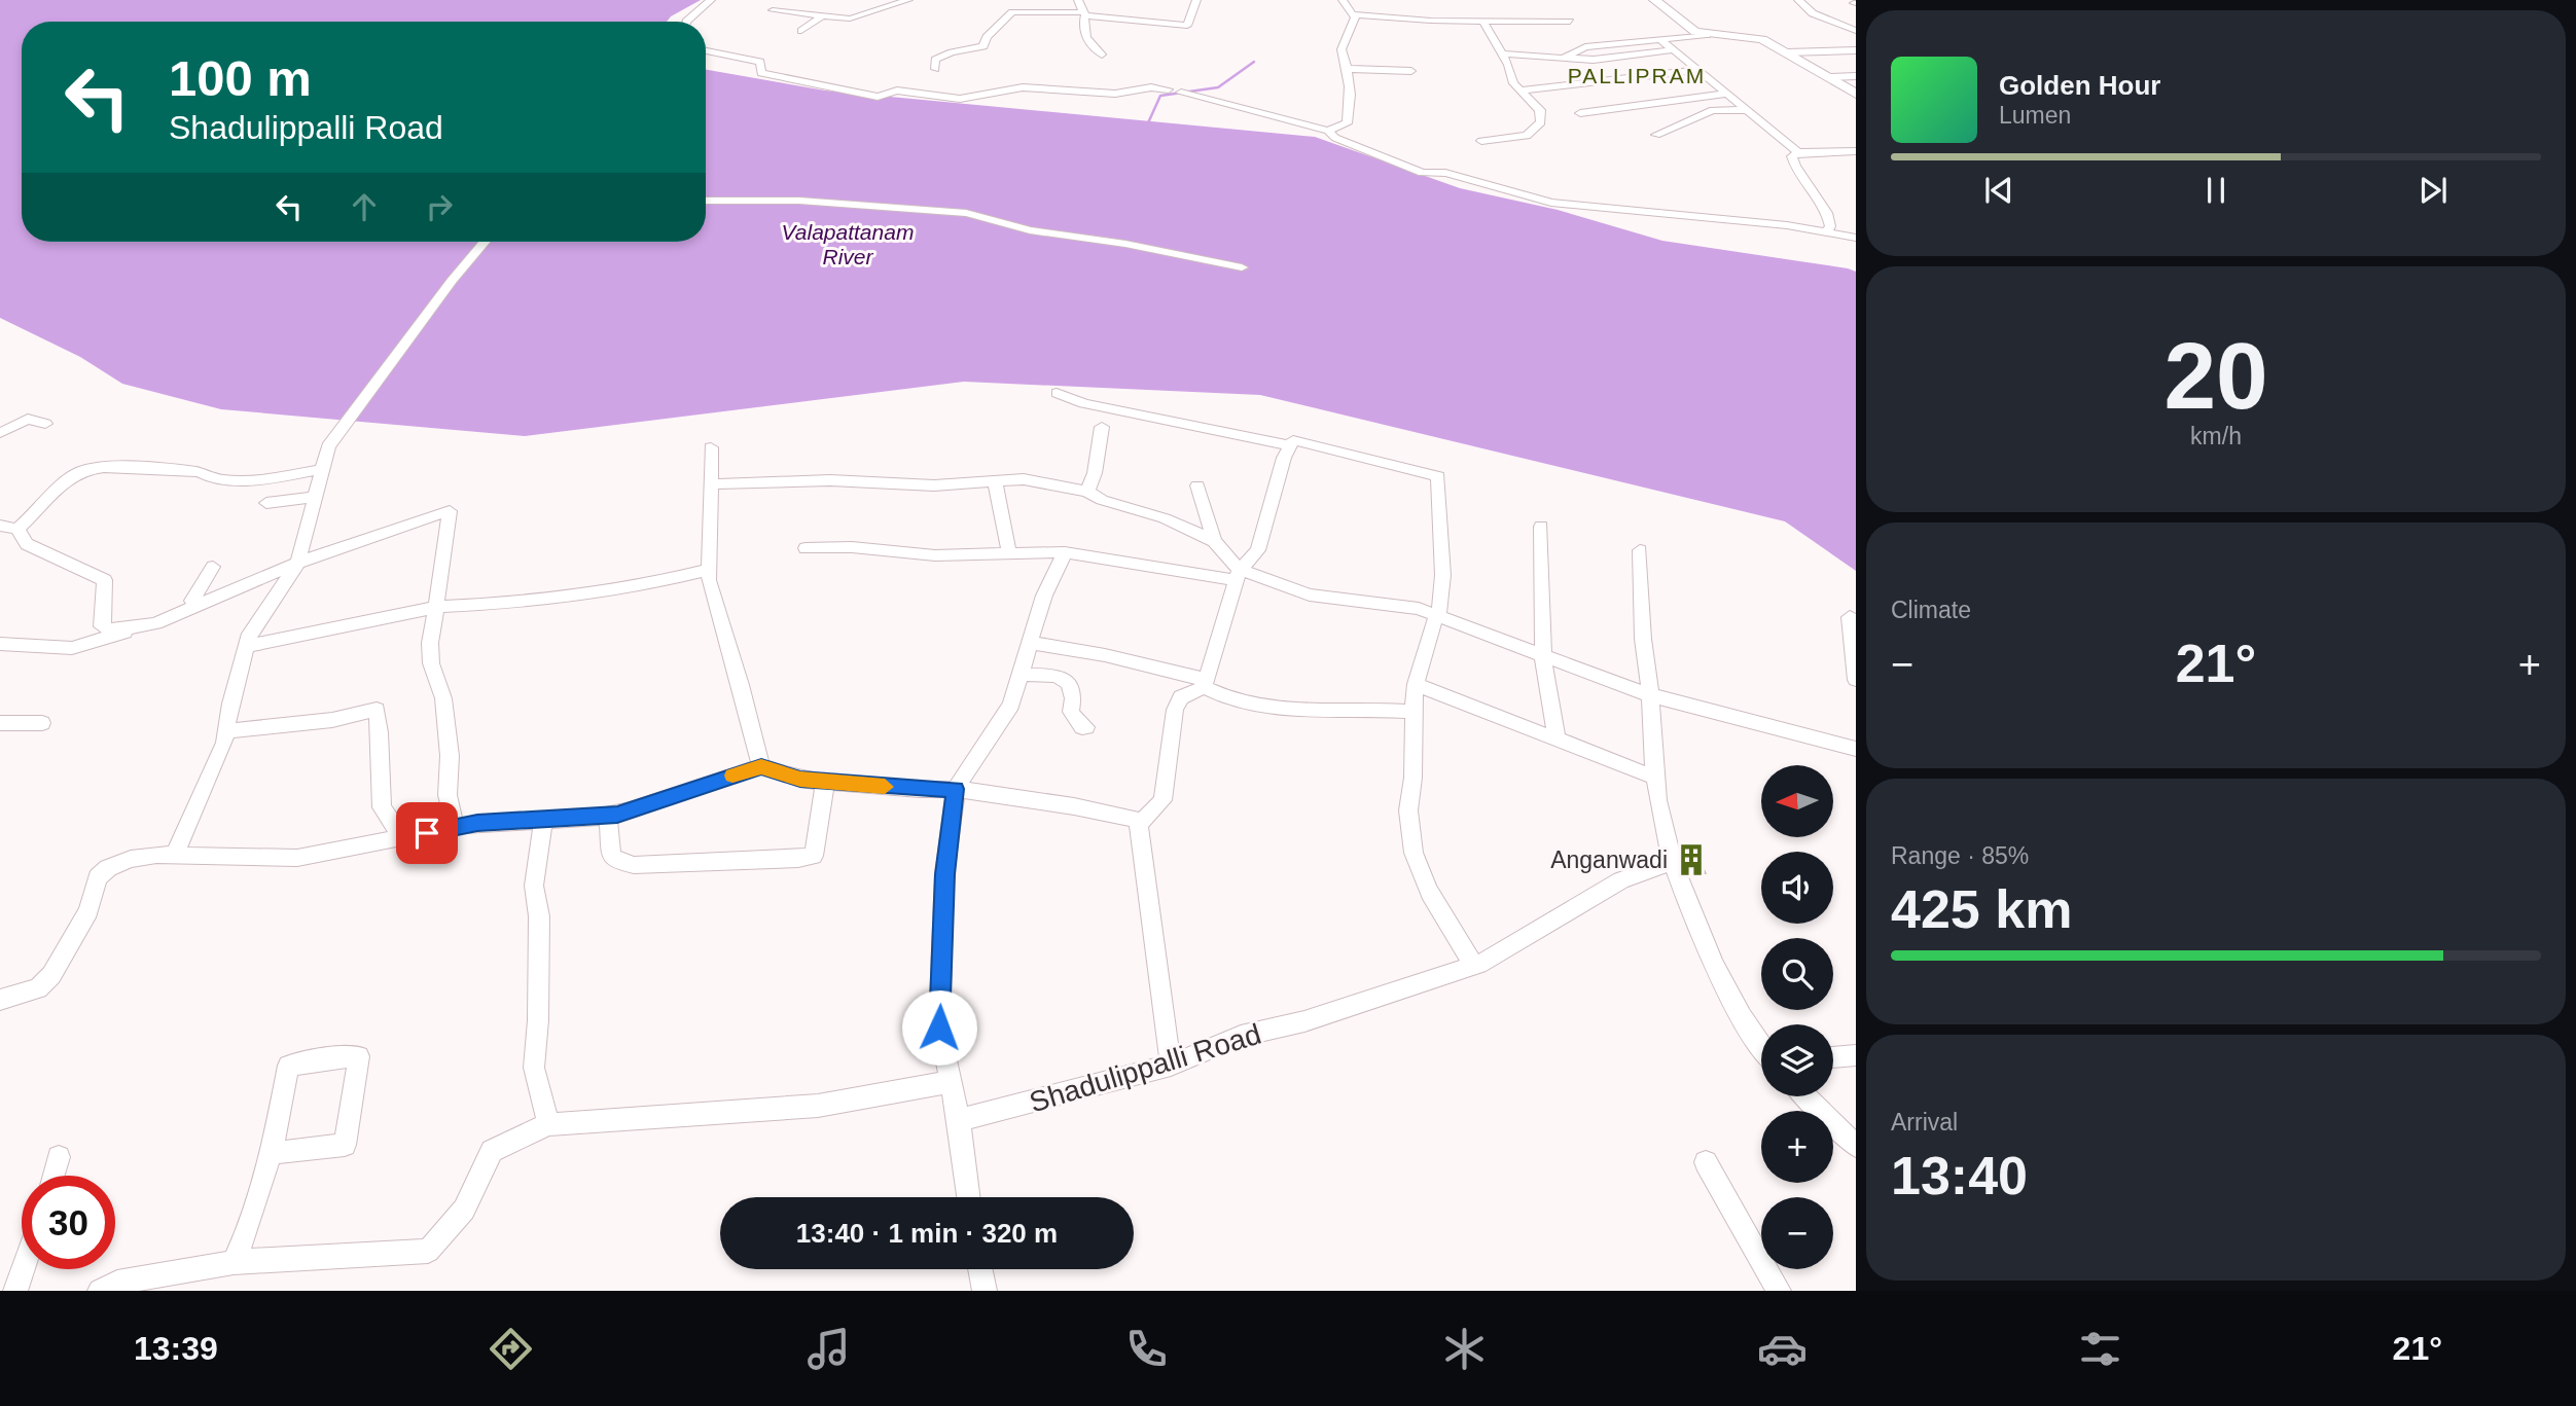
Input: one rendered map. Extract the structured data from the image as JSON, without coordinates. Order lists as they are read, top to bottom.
{
  "streets": {
    "street": ["Shadulippalli Road"]
  },
  "districts": ["PALLIPRAM"],
  "water": ["Valapattanam River"],
  "places": {
    "building": ["Anganwadi"]
  },
  "north": "left",
  "page": {
    "turn": ["100 m", "Shadulippalli Road"],
    "song": ["Golden Hour", "Lumen"],
    "tile": [
      ["20", "km/h"],
      "Climate",
      ["Range · 85%", "425 km"],
      ["Arrival", "13:40"]
    ],
    "heat": ["−", "21°", "+"],
    "map_buttons": ["+", "−"],
    "limit": "30",
    "trip": "13:40 · 1 min · 320 m",
    "tabs": ["13:39", "21°"]
  }
}
